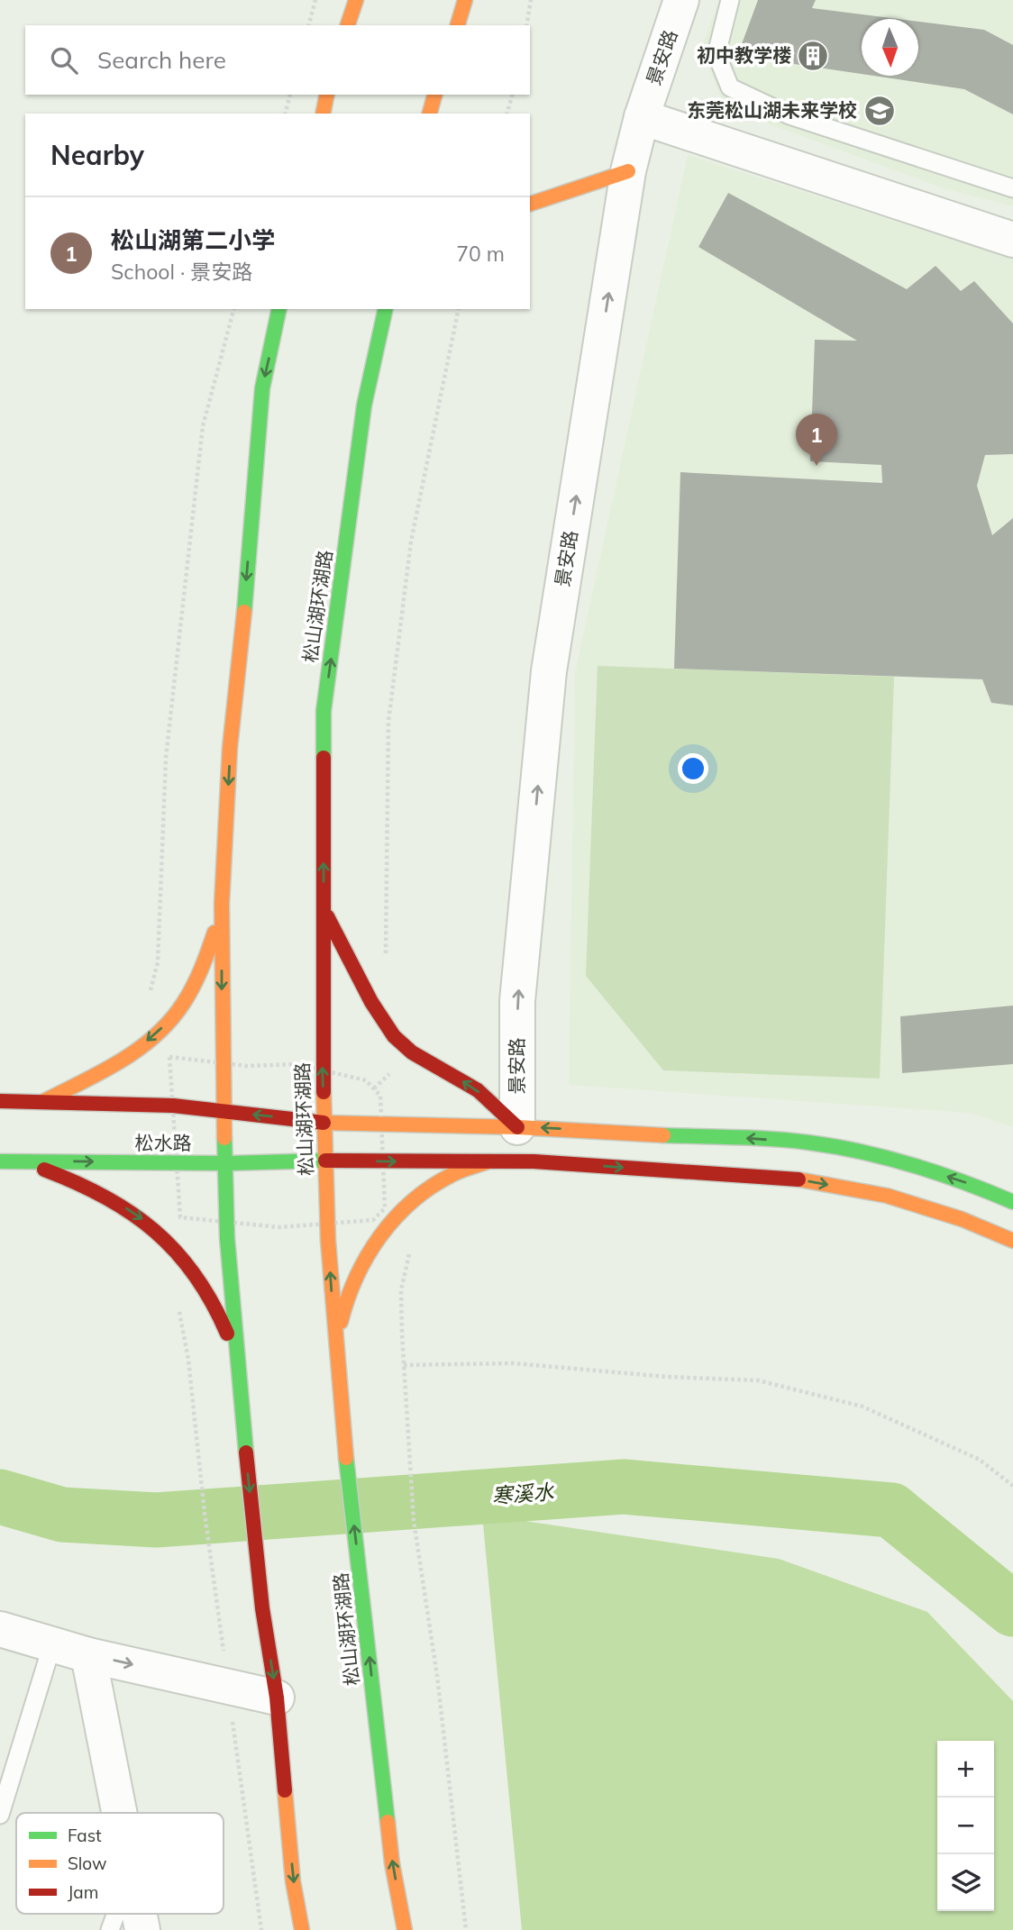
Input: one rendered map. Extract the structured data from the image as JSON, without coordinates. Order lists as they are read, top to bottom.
{
  "streets": {
    "main road": ["松山湖环湖路", "松水路"],
    "street": ["景安路"]
  },
  "crossings": [
    ["景安路", "松水路"],
    ["松山湖环湖路", "松水路"]
  ],
  "one_way": ["景安路"],
  "water": ["寒溪水"],
  "places": {
    "building": ["初中教学楼"],
    "school or university": ["东莞松山湖未来学校"]
  },
  "legend": ["Fast", "Slow", "Jam"],
  "north": "bottom",
  "page": {
    "search": "Search here",
    "heading": "Nearby",
    "list": [
      {
        "mark": "1",
        "name": "松山湖第二小学",
        "note": "School · 景安路",
        "value": "70 m"
      }
    ],
    "pins": "1",
    "map_buttons": ["+", "−"]
  }
}
